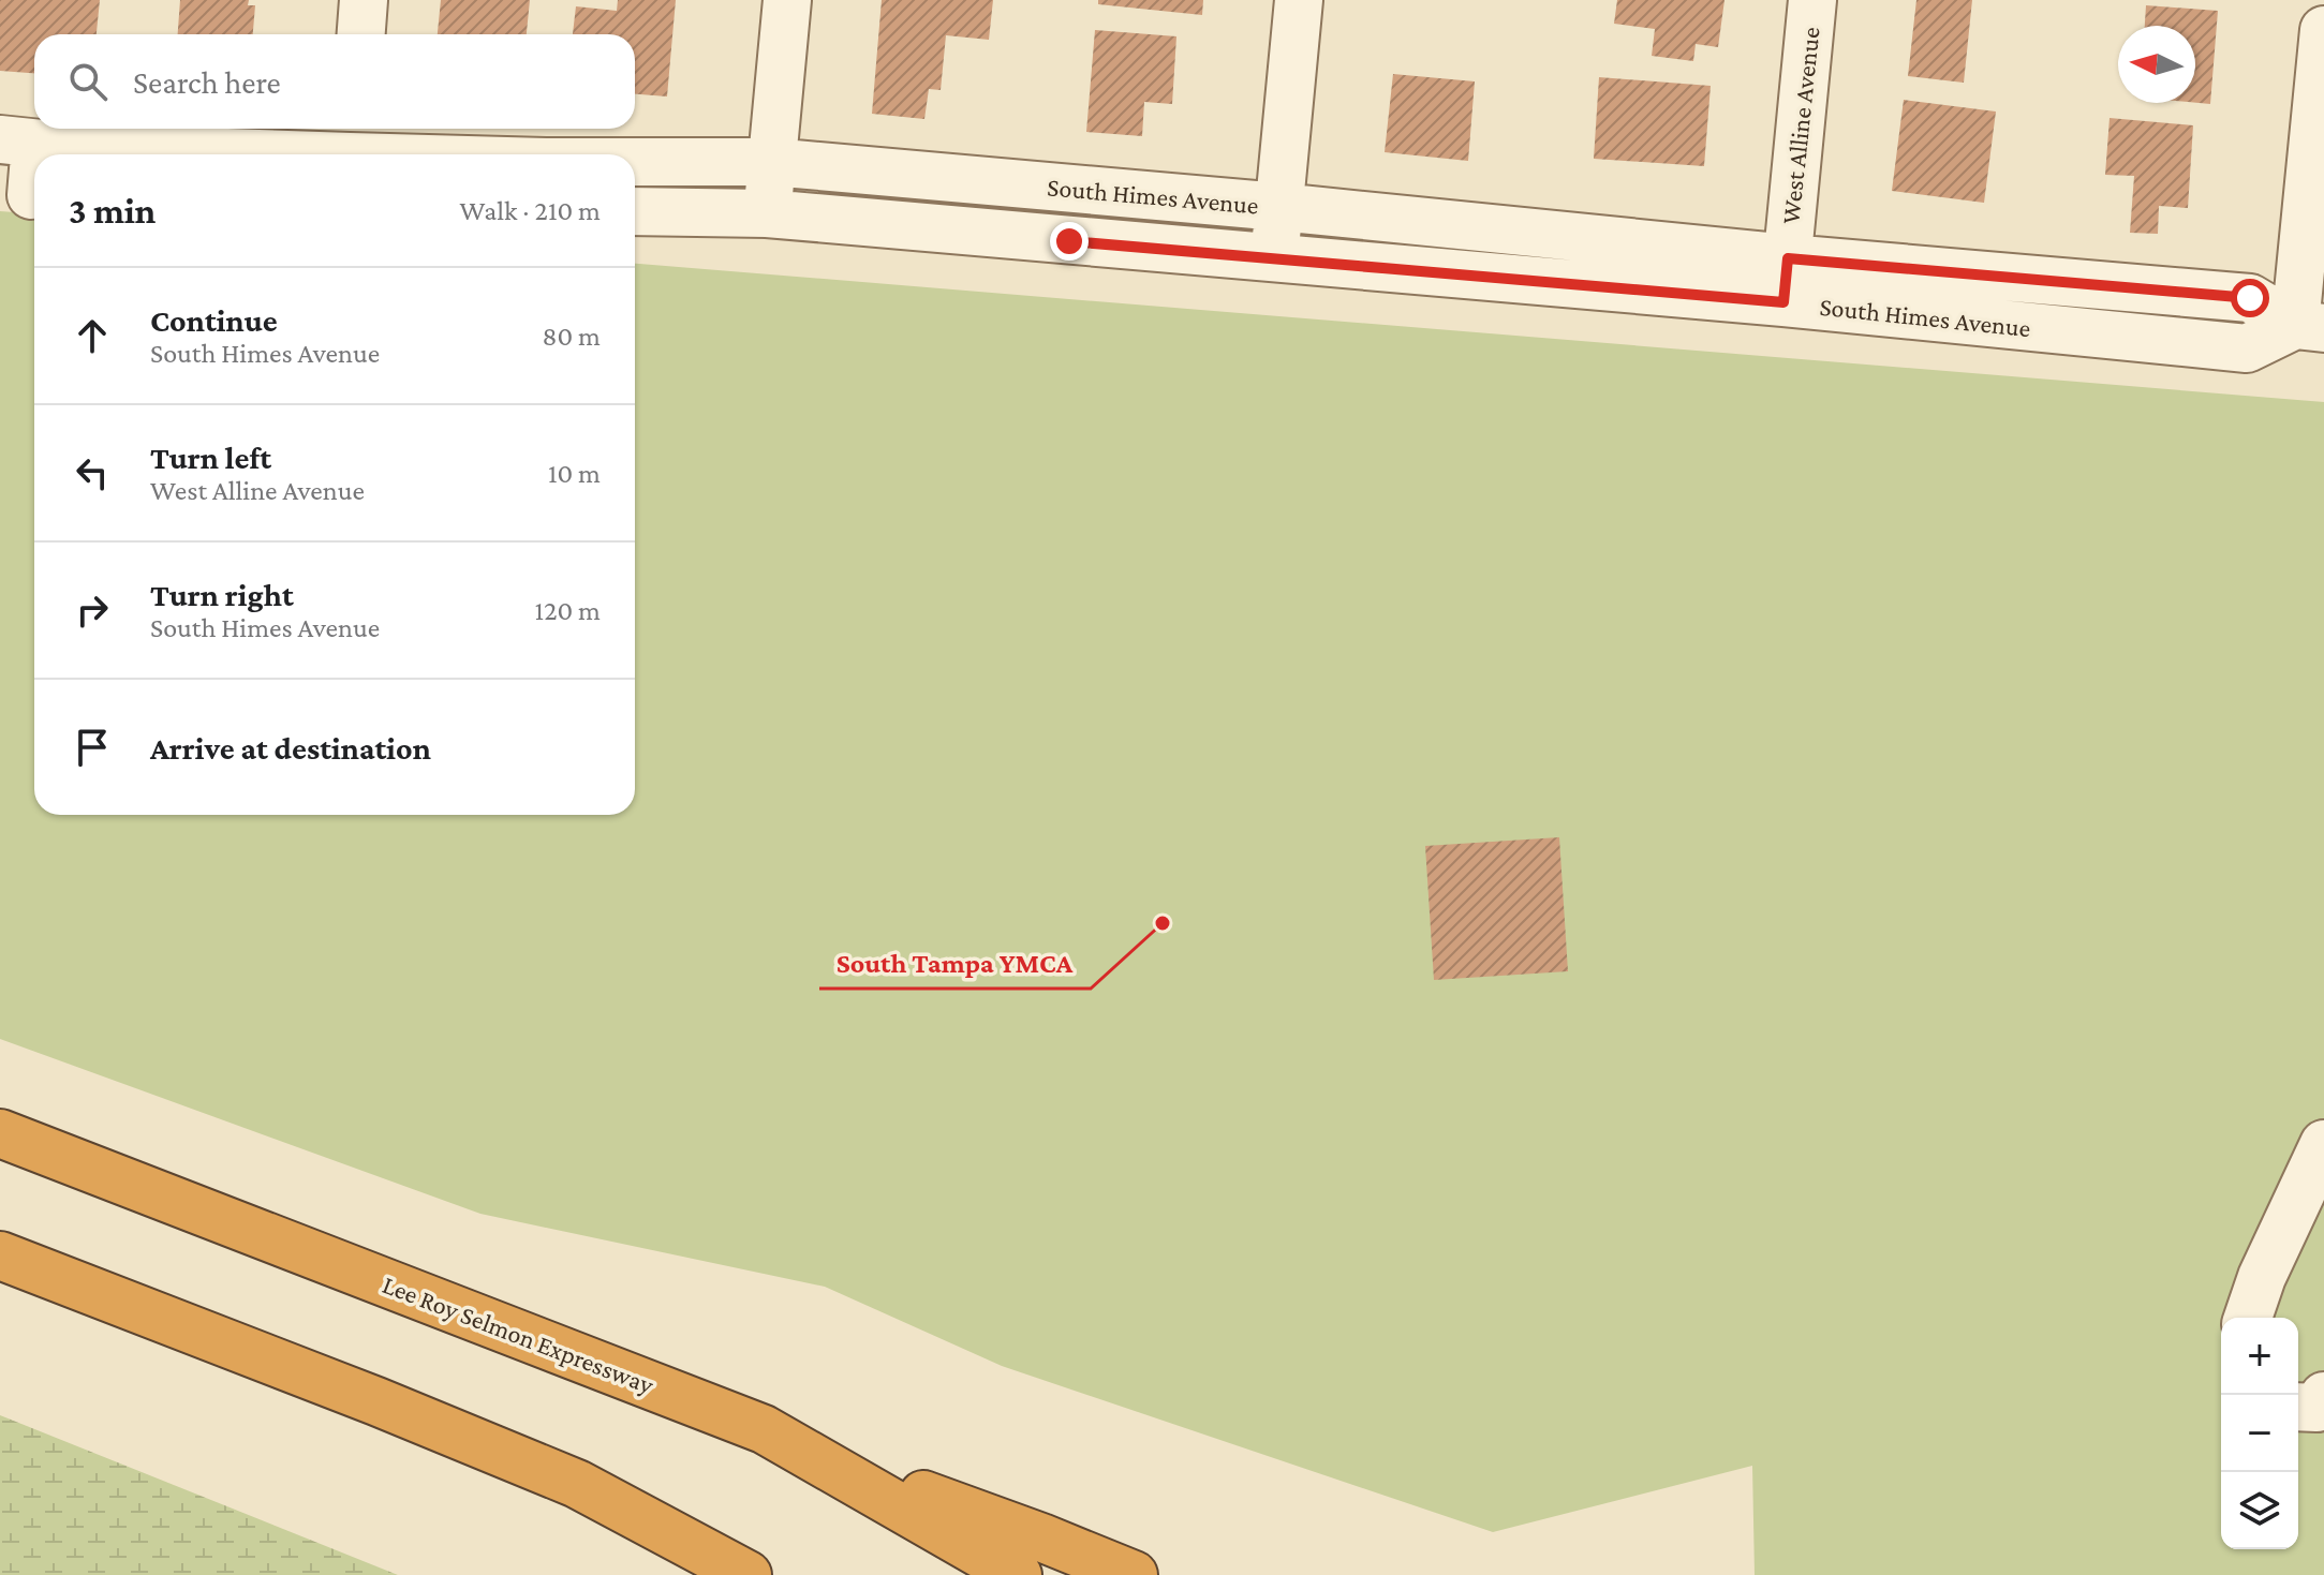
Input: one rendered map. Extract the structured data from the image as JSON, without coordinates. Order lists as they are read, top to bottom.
{
  "streets": {
    "highway": ["Lee Roy Selmon Expressway"],
    "street": ["West Alline Avenue", "South Himes Avenue"]
  },
  "crossings": [
    ["West Alline Avenue", "South Himes Avenue"]
  ],
  "places": ["South Tampa YMCA"],
  "north": "left",
  "page": {
    "search": "Search here",
    "heading": ["3 min", "Walk · 210 m"],
    "list": [
      ["Continue", "South Himes Avenue", "80 m"],
      ["Turn left", "West Alline Avenue", "10 m"],
      ["Turn right", "South Himes Avenue", "120 m"],
      "Arrive at destination"
    ],
    "map_buttons": ["+", "−"]
  }
}
